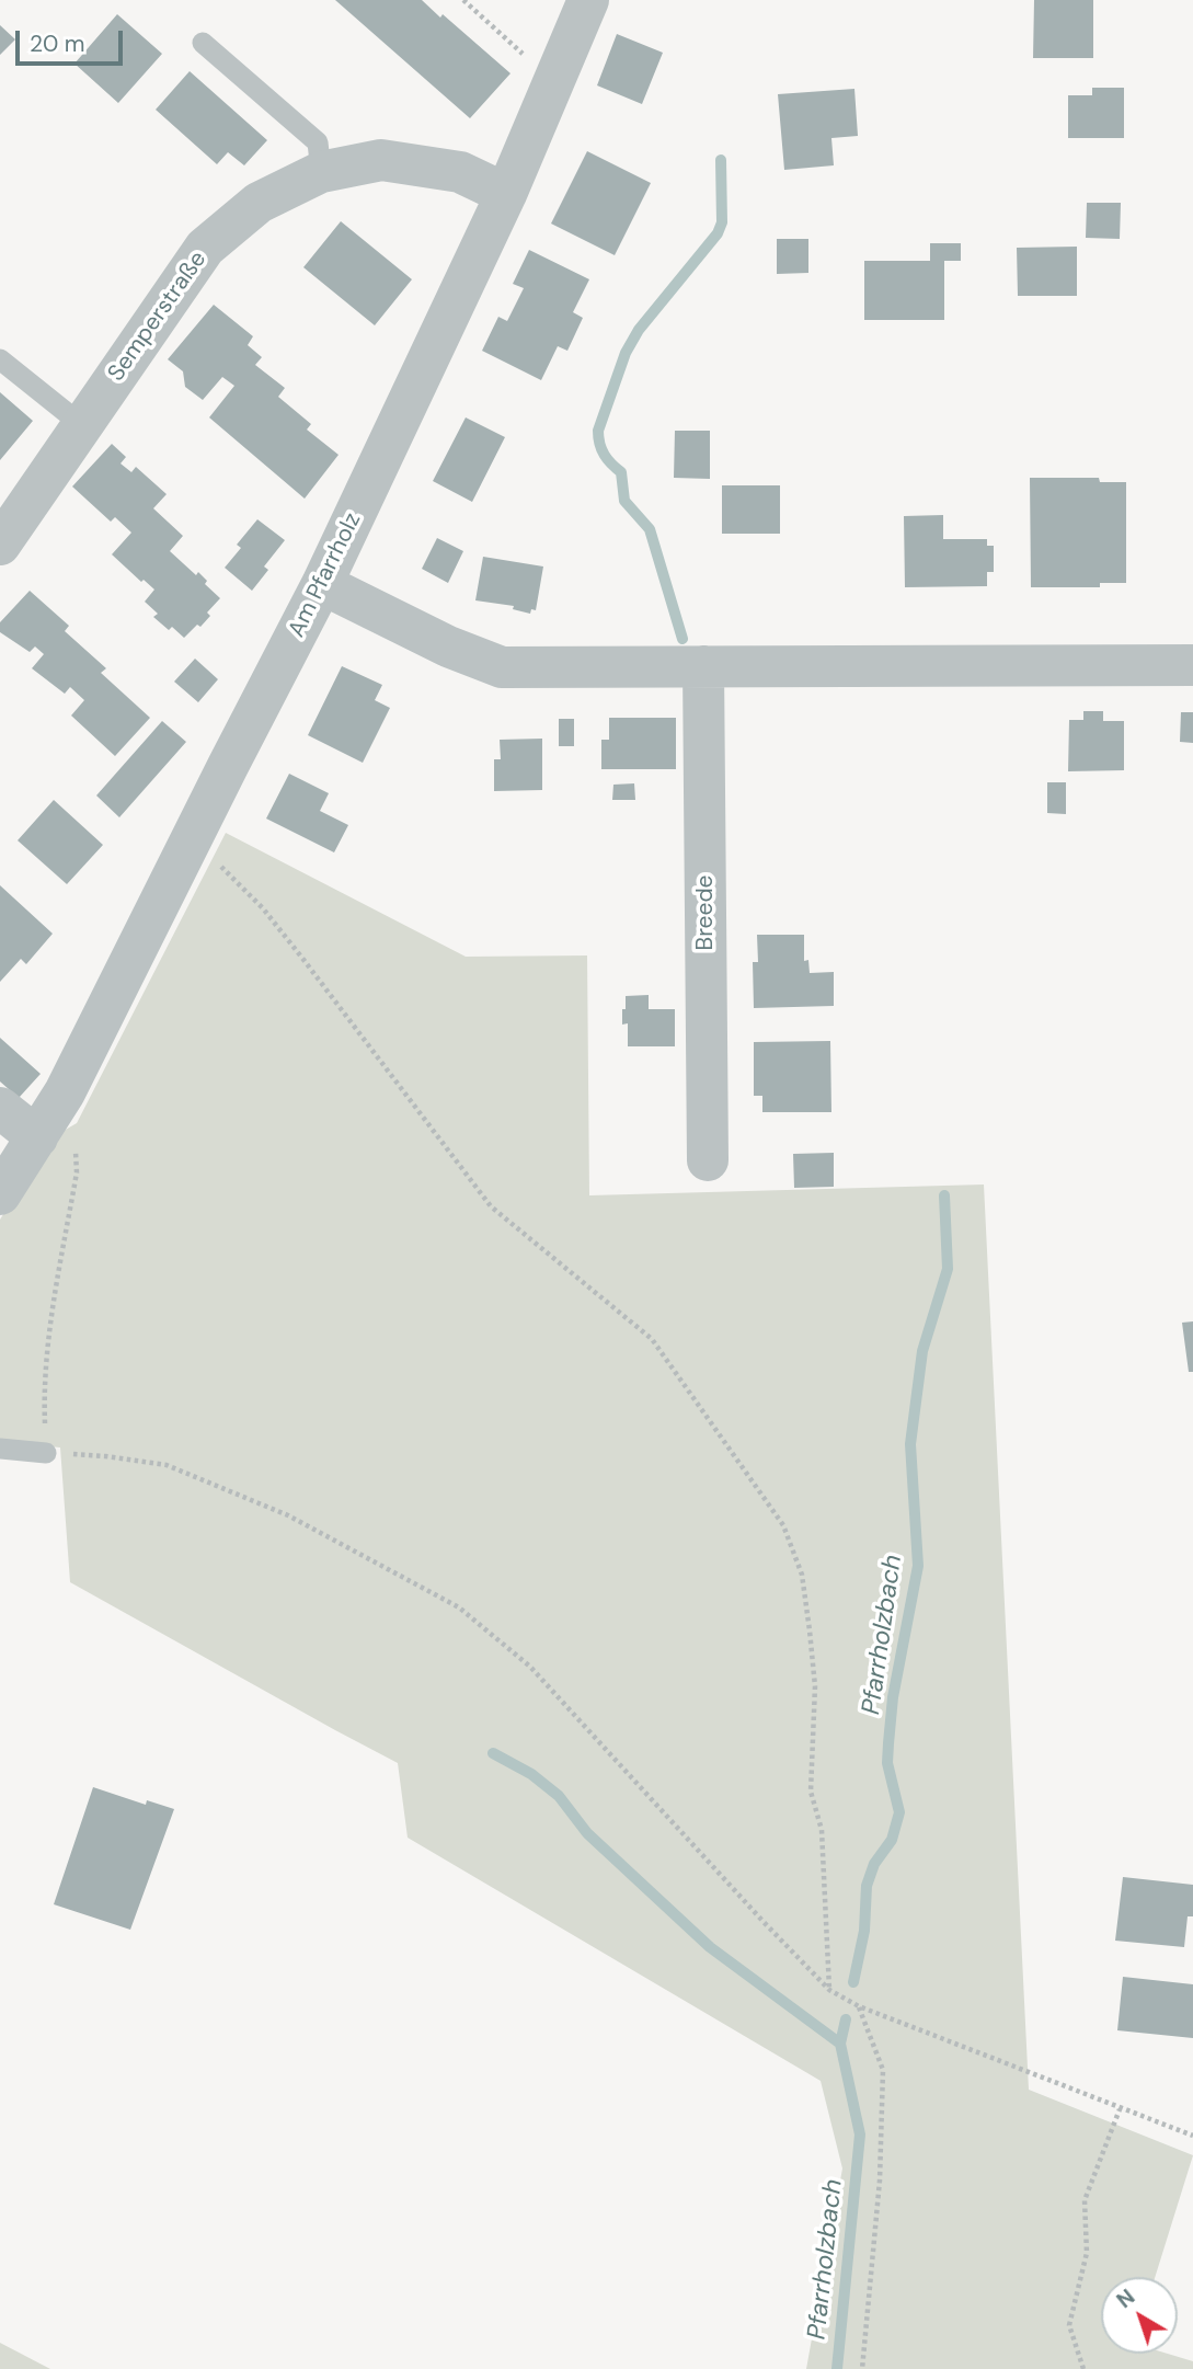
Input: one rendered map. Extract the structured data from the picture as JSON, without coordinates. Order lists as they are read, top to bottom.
{
  "streets": {
    "street": ["Semperstraße", "Am Pfarrholz", "Breede"]
  },
  "crossings": [
    ["Semperstraße", "Am Pfarrholz"]
  ],
  "water": ["Pfarrholzbach"],
  "scale_bar": "20 m",
  "north": "top left"
}
